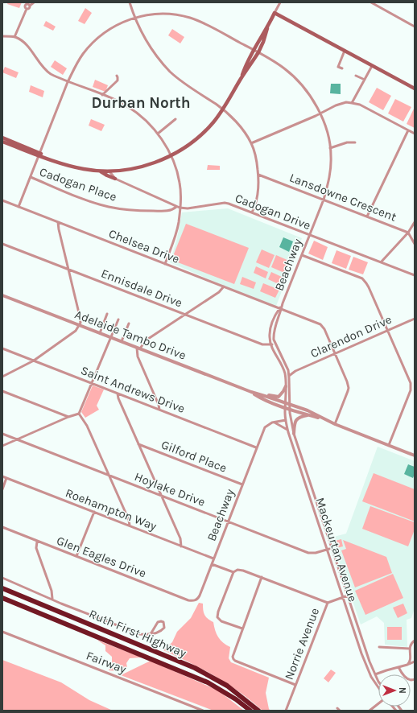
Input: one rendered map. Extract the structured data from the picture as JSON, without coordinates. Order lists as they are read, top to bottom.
{
  "streets": {
    "highway": ["Ruth First Highway"],
    "street": [
      "Cadogan Place",
      "Lansdowne Crescent",
      "Cadogan Drive",
      "Chelsea Drive",
      "Beachway",
      "Ennisdale Drive",
      "Adelaide Tambo Drive",
      "Clarendon Drive",
      "Saint Andrews Drive",
      "Gilford Place",
      "Hoylake Drive",
      "Roehampton Way",
      "Mackeurtan Avenue",
      "Glen Eagles Drive",
      "Norrie Avenue",
      "Fairway"
    ]
  },
  "crossings": [
    ["Cadogan Place", "Cadogan Drive"],
    ["Cadogan Place", "Beachway"],
    ["Lansdowne Crescent", "Beachway"],
    ["Cadogan Drive", "Beachway"],
    ["Chelsea Drive", "Beachway"],
    ["Chelsea Drive", "Adelaide Tambo Drive"],
    ["Chelsea Drive", "Clarendon Drive"],
    ["Beachway", "Ennisdale Drive"],
    ["Beachway", "Adelaide Tambo Drive"],
    ["Beachway", "Saint Andrews Drive"],
    ["Beachway", "Gilford Place"],
    ["Beachway", "Hoylake Drive"],
    ["Beachway", "Roehampton Way"],
    ["Beachway", "Mackeurtan Avenue"],
    ["Beachway", "Glen Eagles Drive"],
    ["Adelaide Tambo Drive", "Mackeurtan Avenue"],
    ["Hoylake Drive", "Mackeurtan Avenue"],
    ["Mackeurtan Avenue", "Norrie Avenue"]
  ],
  "districts": ["Durban North"],
  "north": "right"
}
